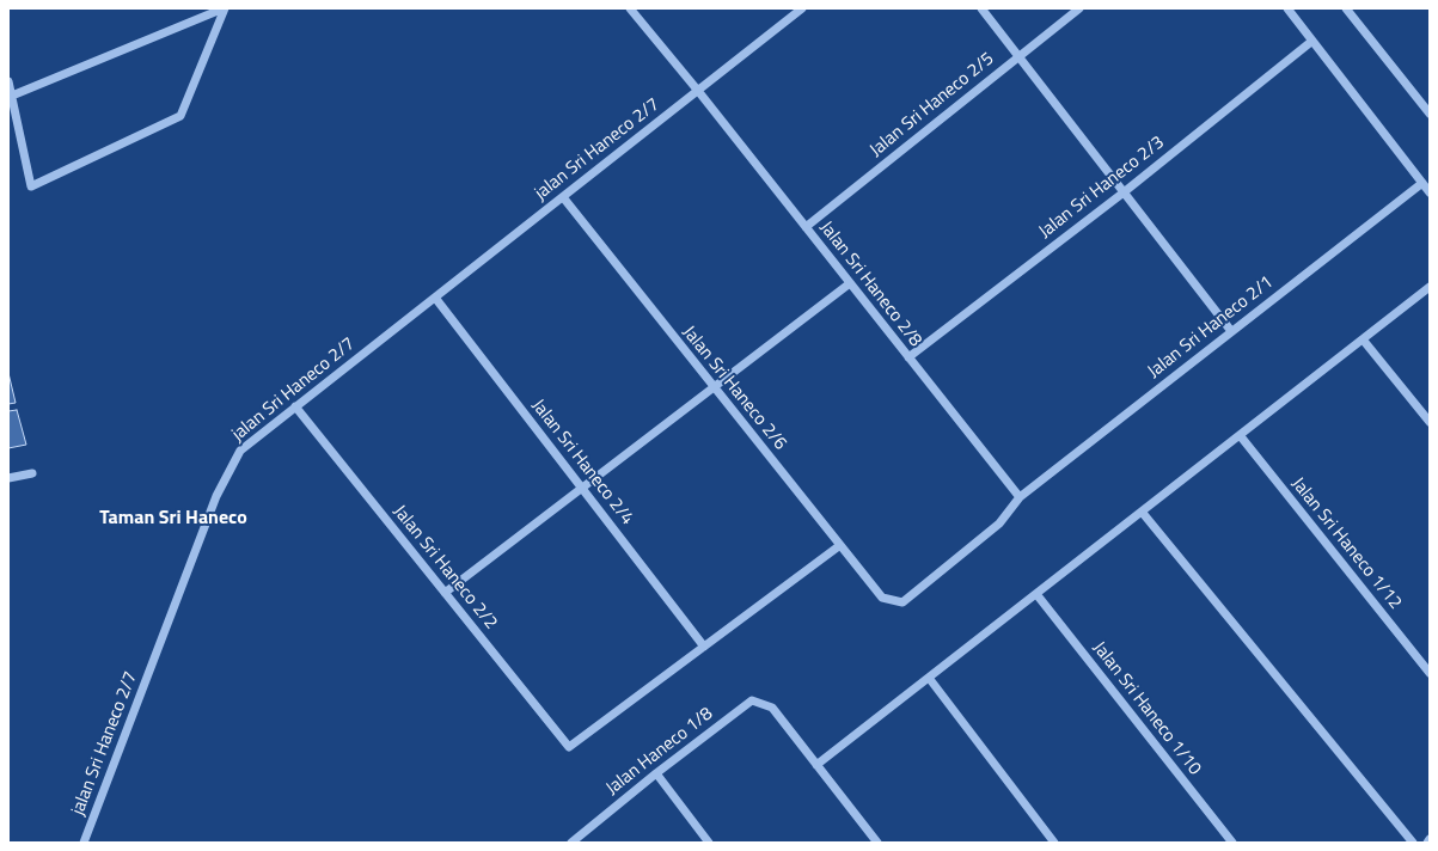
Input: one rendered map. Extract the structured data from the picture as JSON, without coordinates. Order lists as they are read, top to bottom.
{
  "streets": {
    "street": [
      "Jalan Sri Haneco 2/5",
      "jalan Sri Haneco 2/7",
      "Jalan Sri Haneco 2/3",
      "Jalan Sri Haneco 2/8",
      "Jalan Sri Haneco 2/1",
      "Jalan Sri Haneco 2/6",
      "Jalan Sri Haneco 2/4",
      "Jalan Sri Haneco 1/12",
      "Jalan Sri Haneco 2/2",
      "Jalan Sri Haneco 1/10",
      "Jalan Haneco 1/8"
    ]
  },
  "crossings": [
    ["Jalan Sri Haneco 2/5", "Jalan Sri Haneco 2/8"],
    ["jalan Sri Haneco 2/7", "Jalan Sri Haneco 2/8"],
    ["jalan Sri Haneco 2/7", "Jalan Sri Haneco 2/6"],
    ["jalan Sri Haneco 2/7", "Jalan Sri Haneco 2/4"],
    ["jalan Sri Haneco 2/7", "Jalan Sri Haneco 2/2"],
    ["Jalan Sri Haneco 2/3", "Jalan Sri Haneco 2/8"],
    ["Jalan Sri Haneco 2/8", "Jalan Sri Haneco 2/1"],
    ["Jalan Sri Haneco 2/1", "Jalan Sri Haneco 2/6"],
    ["Jalan Sri Haneco 2/4", "Jalan Sri Haneco 2/2"]
  ],
  "districts": ["Taman Sri Haneco"]
}
